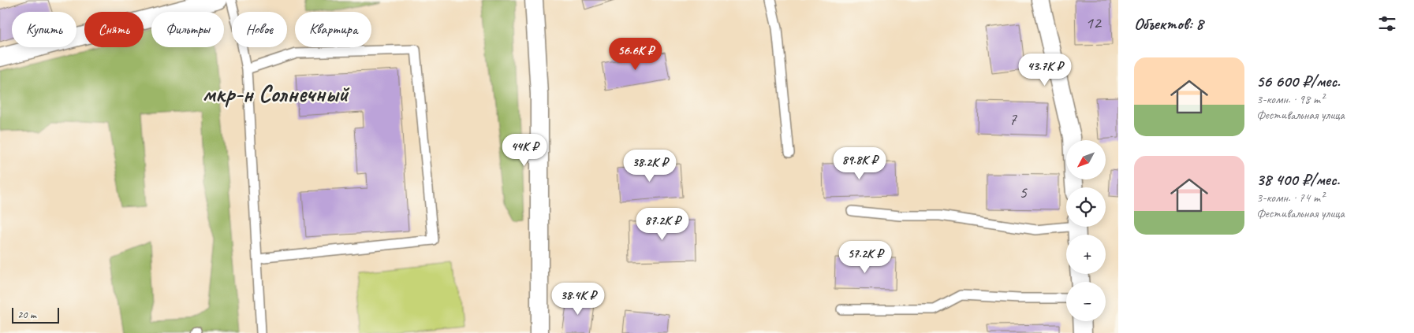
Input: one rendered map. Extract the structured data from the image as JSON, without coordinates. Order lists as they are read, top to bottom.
{
  "districts": ["мкр-н Солнечный"],
  "house_numbers": ["12", "7", "5"],
  "scale_bar": "20 m",
  "north": "bottom left",
  "page": {
    "heading": "Объектов: 8",
    "chip": [
      "Купить",
      "Снять",
      "Фильтры",
      "Новое",
      "Квартира"
    ],
    "price": [
      "56.6K ₽",
      "43.7K ₽",
      "44K ₽",
      "89.8K ₽",
      "38.2K ₽",
      "87.2K ₽",
      "57.2K ₽",
      "38.4K ₽"
    ],
    "list": [
      {
        "name": "56 600 ₽/мес.",
        "note": "3-комн. · 98 m² · Фестивальная улица"
      },
      {
        "name": "38 400 ₽/мес.",
        "note": "3-комн. · 74 m² · Фестивальная улица"
      }
    ],
    "map_buttons": ["+", "−"],
    "scale": "20 m"
  }
}
